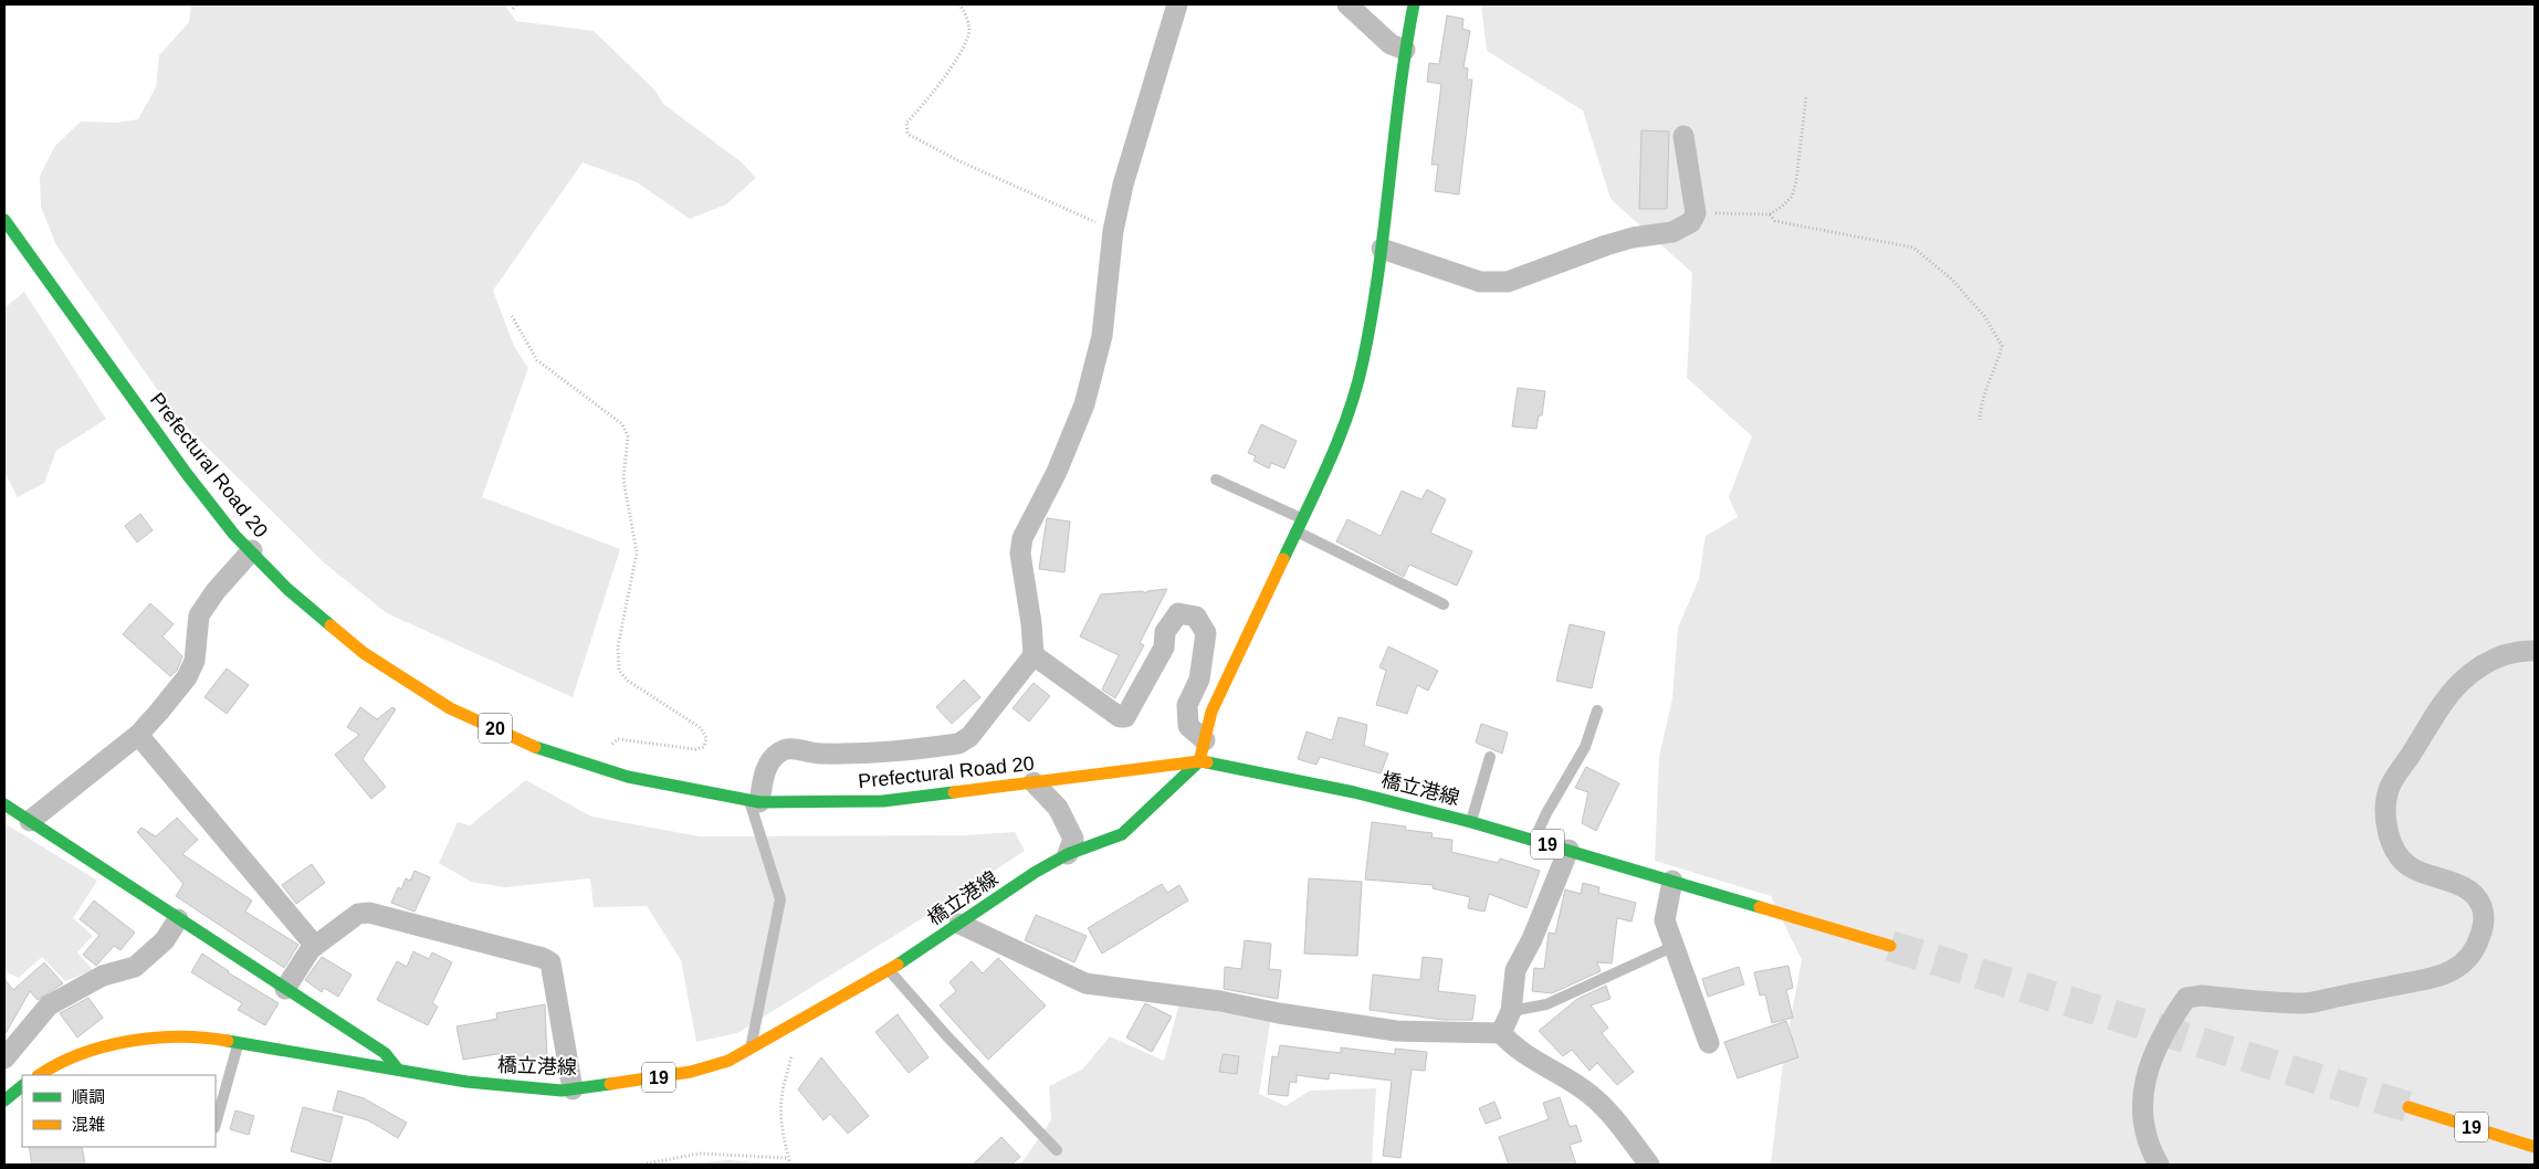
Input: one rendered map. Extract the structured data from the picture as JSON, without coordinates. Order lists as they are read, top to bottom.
{
  "streets": {
    "main road": [
      "Prefectural Road 20",
      "20",
      "橋立港線",
      "19"
    ]
  },
  "crossings": [
    ["Prefectural Road 20", "橋立港線"]
  ],
  "legend": ["順調", "混雑"]
}
